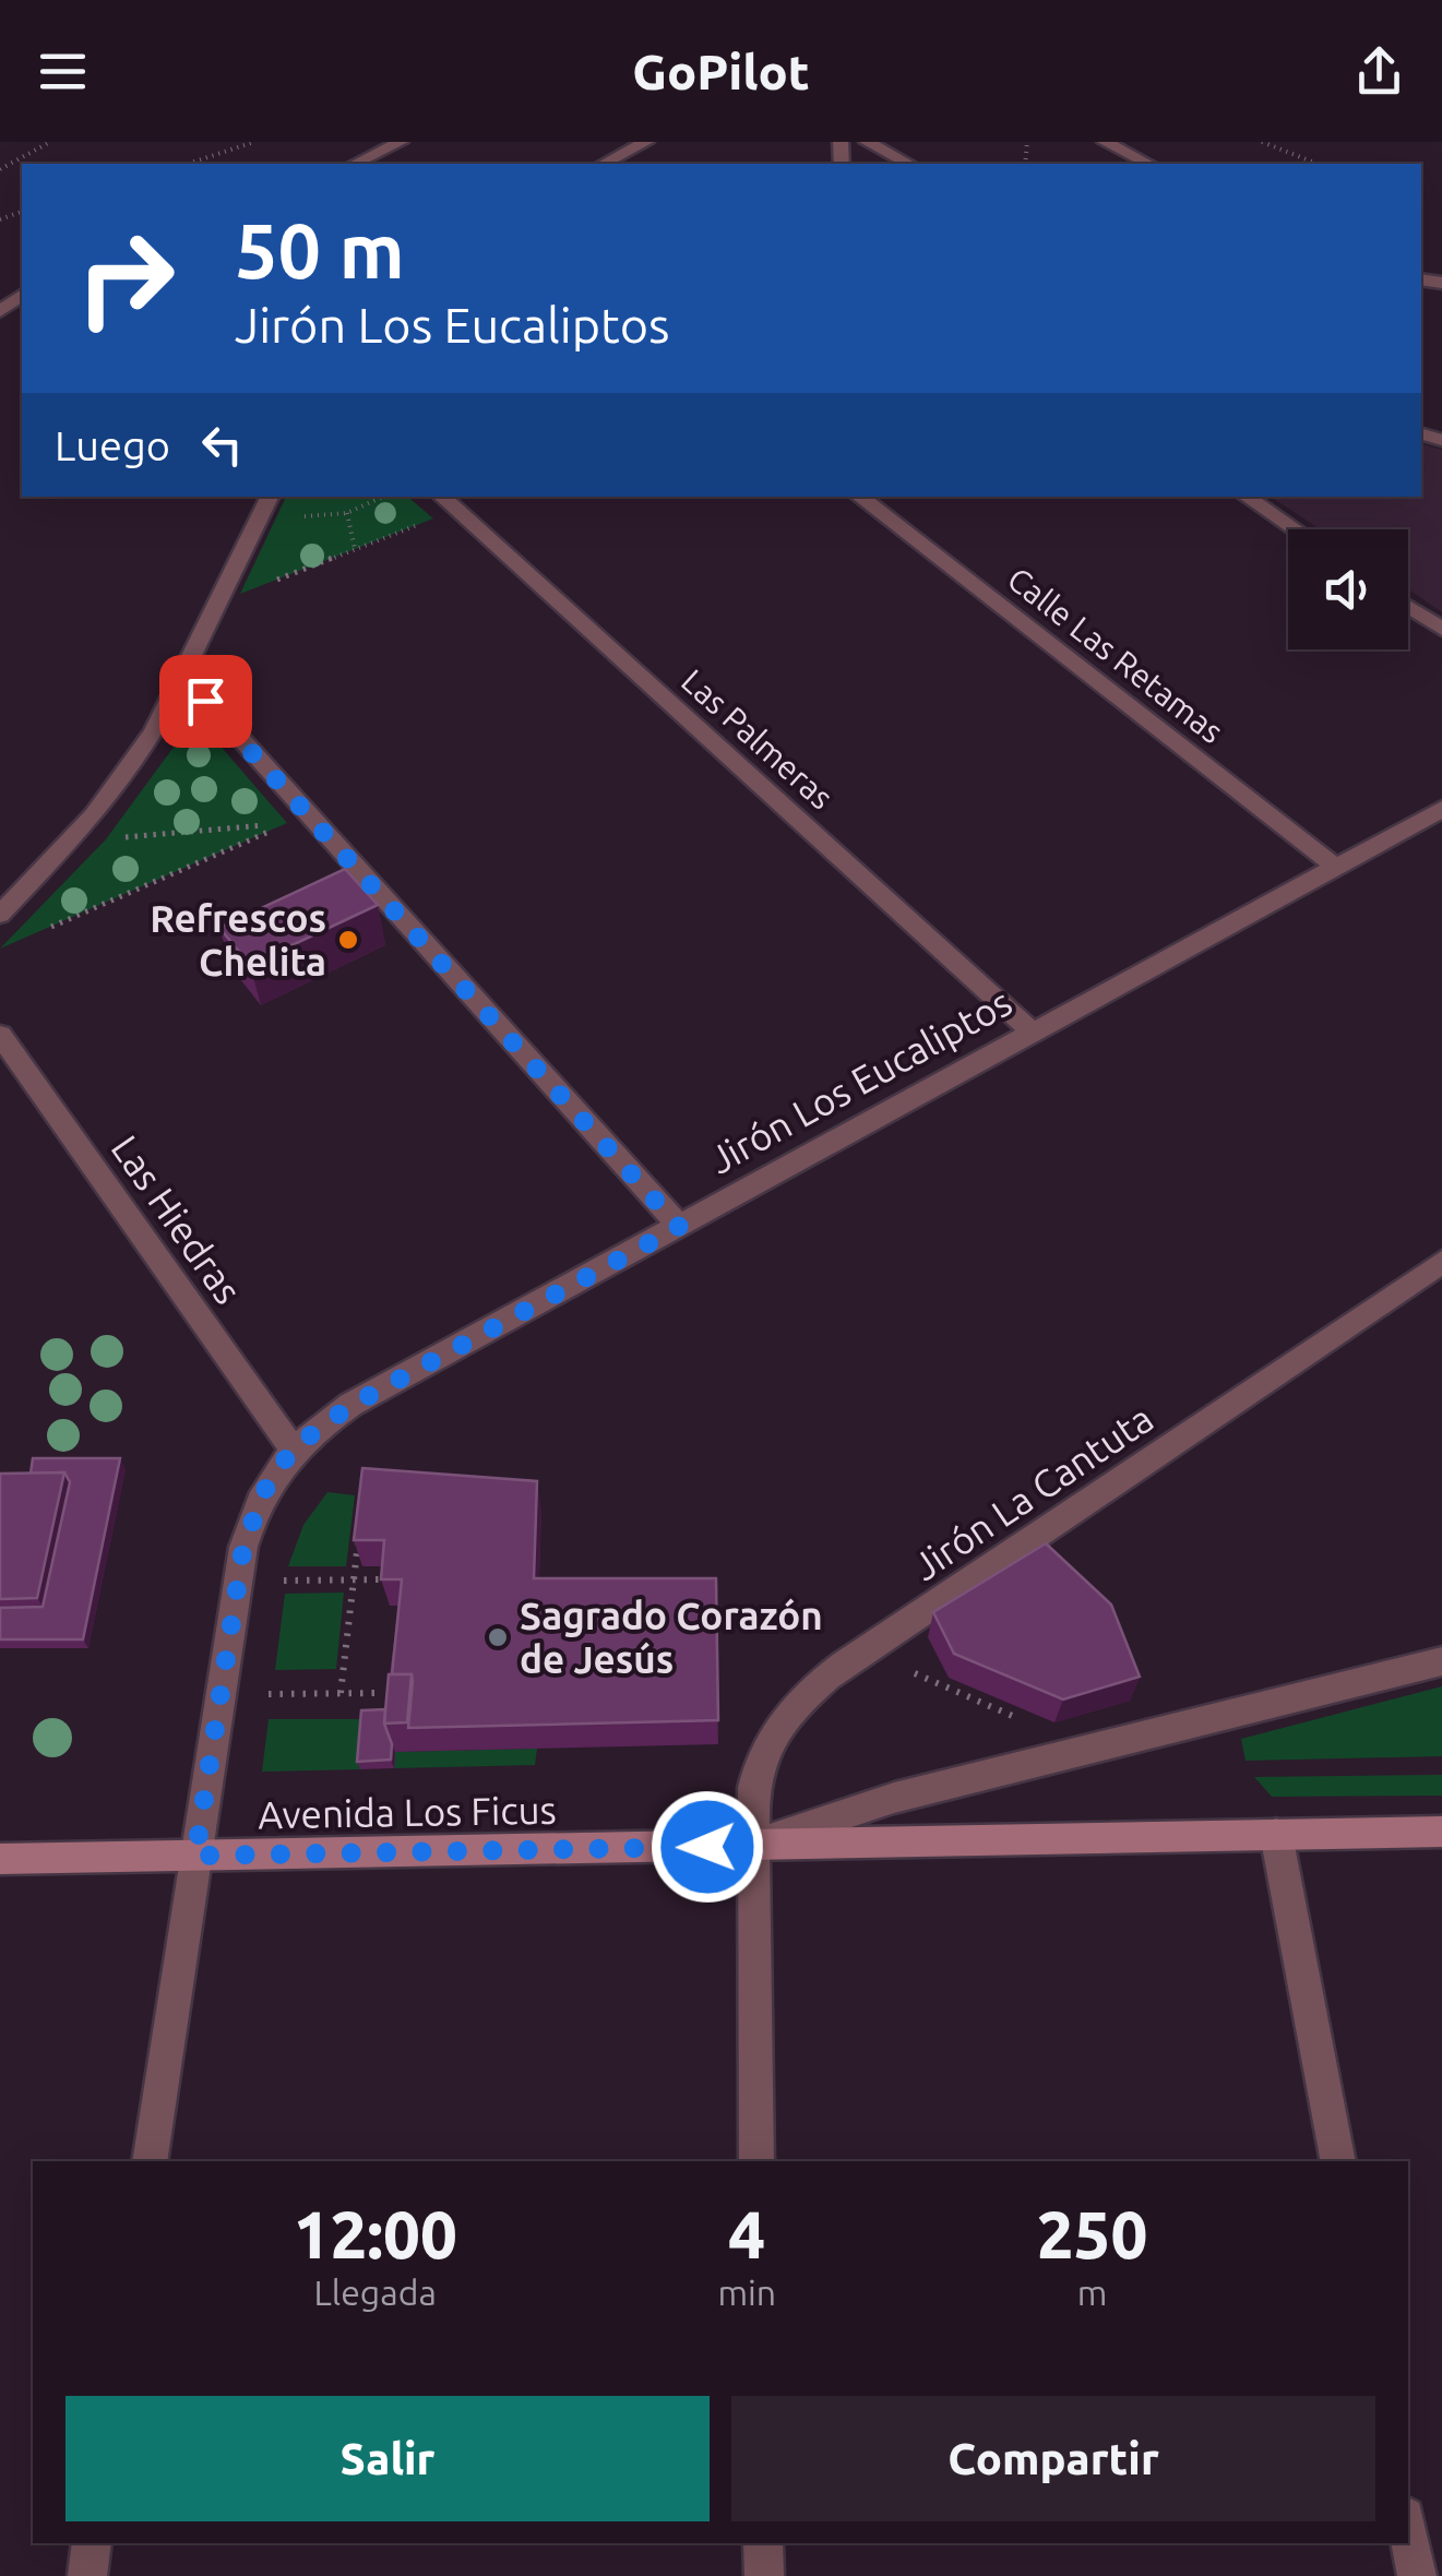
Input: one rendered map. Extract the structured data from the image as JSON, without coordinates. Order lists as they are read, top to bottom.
{
  "streets": {
    "street": [
      "Calle Las Retamas",
      "Las Palmeras",
      "Jirón Los Eucaliptos",
      "Las Hiedras",
      "Jirón La Cantuta",
      "Avenida Los Ficus"
    ]
  },
  "crossings": [
    ["Calle Las Retamas", "Jirón Los Eucaliptos"],
    ["Las Palmeras", "Jirón Los Eucaliptos"],
    ["Jirón Los Eucaliptos", "Las Hiedras"],
    ["Jirón Los Eucaliptos", "Avenida Los Ficus"],
    ["Jirón La Cantuta", "Avenida Los Ficus"]
  ],
  "places": ["Refrescos Chelita", "Sagrado Corazón de Jesús"],
  "page": {
    "header": "GoPilot",
    "turn": ["50 m", "Jirón Los Eucaliptos"],
    "then": "Luego",
    "eta": [
      "12:00",
      "Llegada",
      "4",
      "min",
      "250",
      "m"
    ],
    "buttons": ["Salir", "Compartir"]
  }
}
